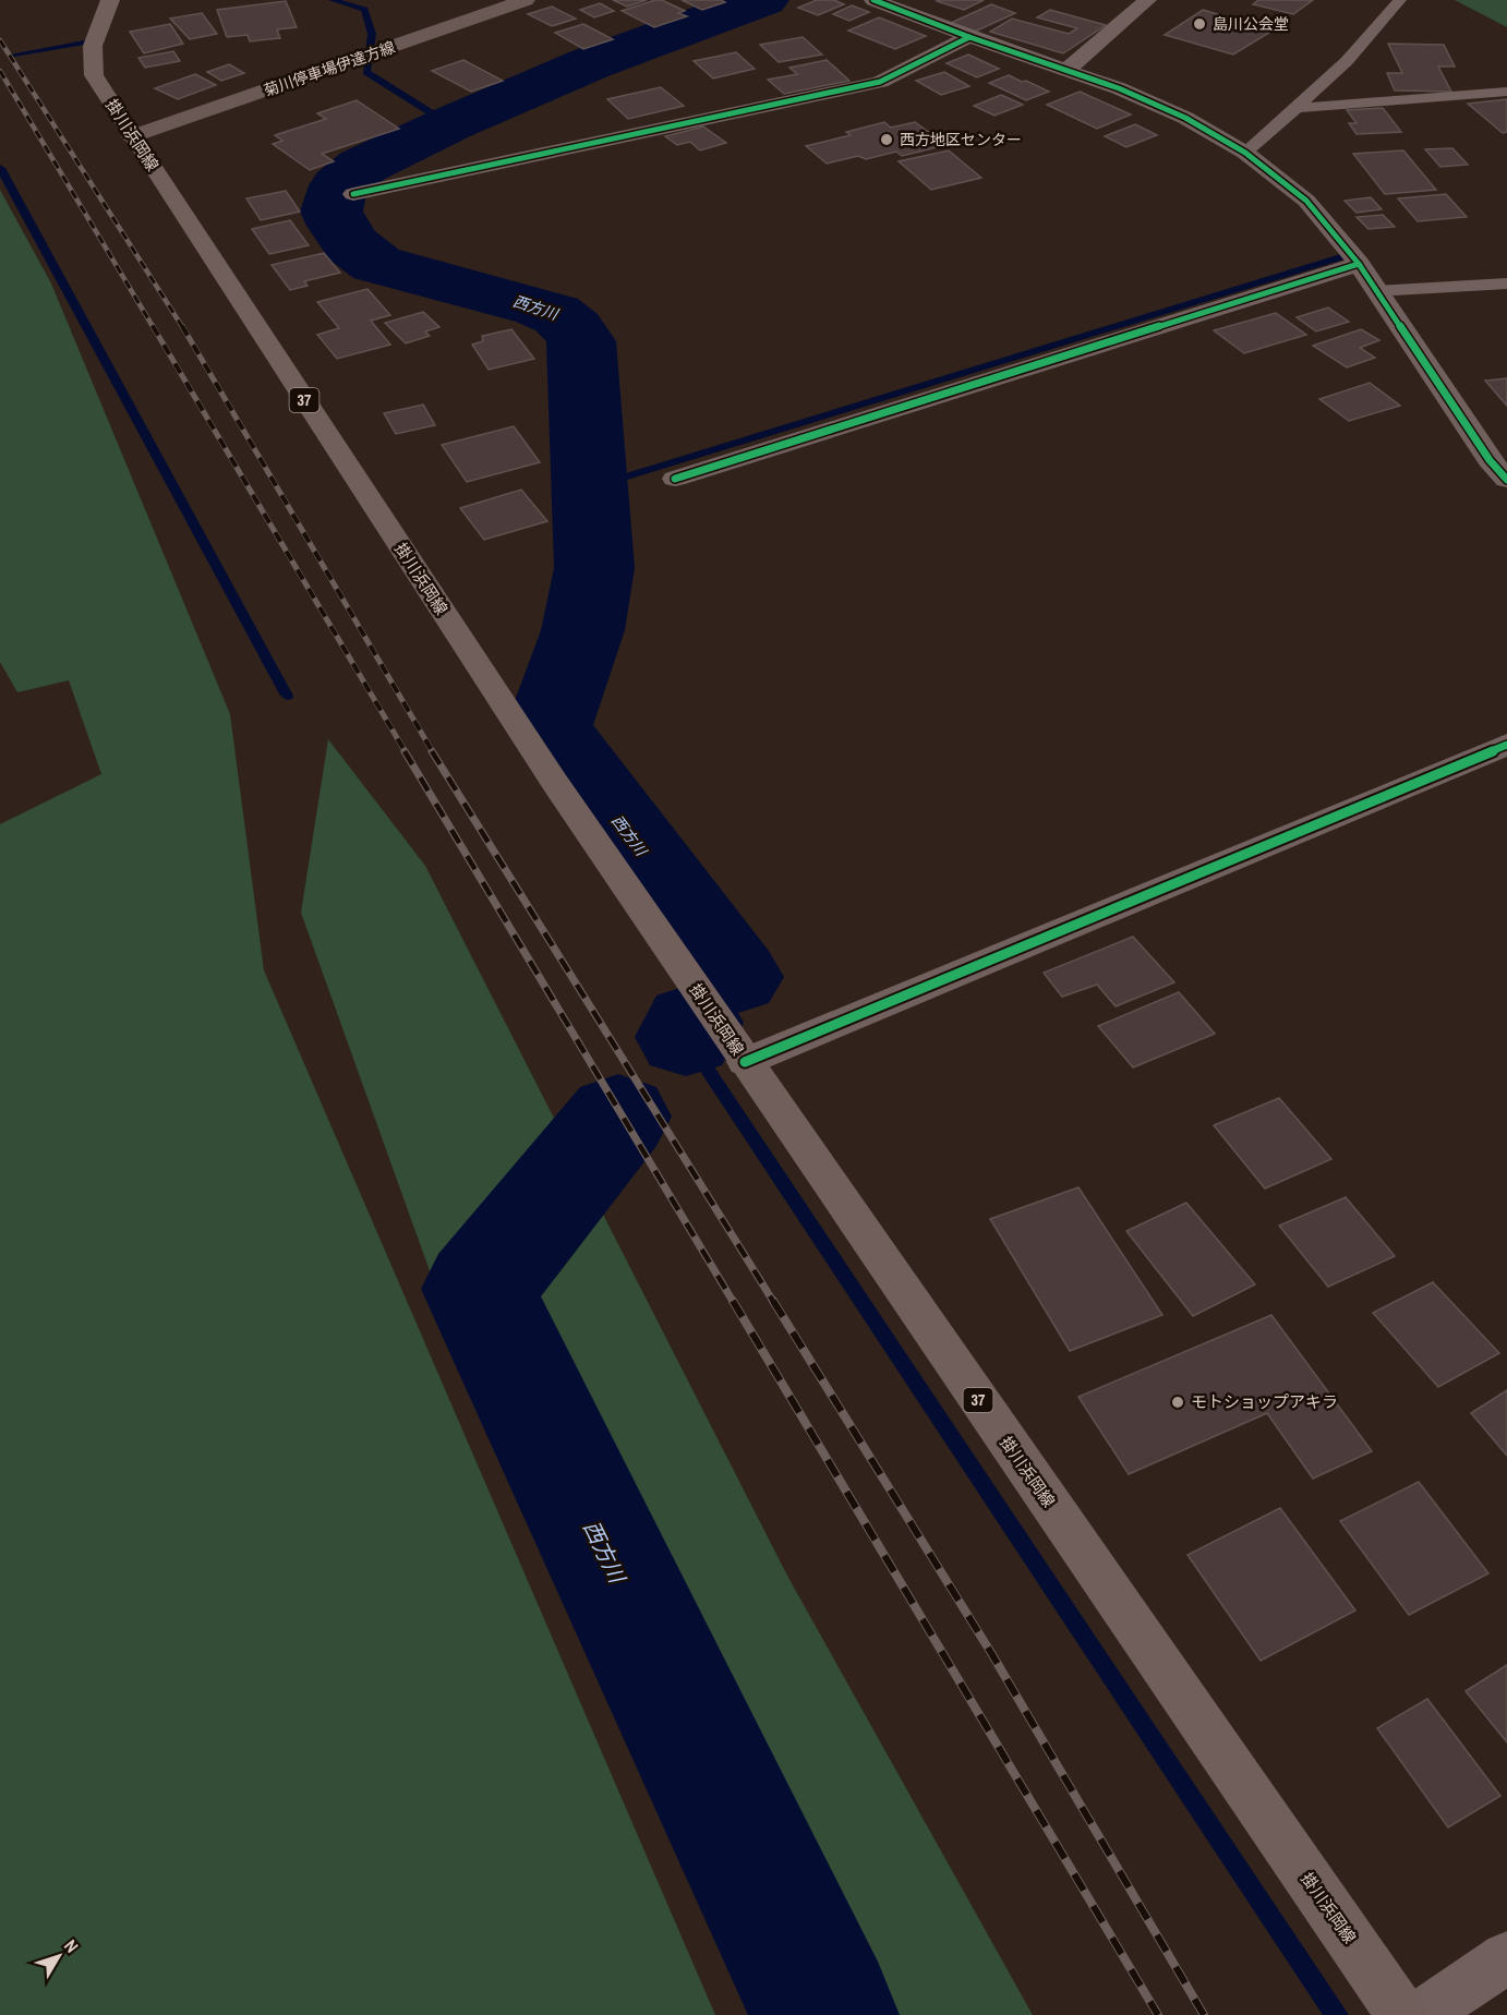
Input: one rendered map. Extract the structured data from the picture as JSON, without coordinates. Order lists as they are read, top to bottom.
{
  "streets": {
    "main road": ["菊川停車場伊達方線", "掛川浜岡線", "37"]
  },
  "crossings": [
    ["菊川停車場伊達方線", "掛川浜岡線"]
  ],
  "water": ["西方川"],
  "places": ["島川公会堂", "西方地区センター", "モトショップアキラ"],
  "north": "top right"
}
